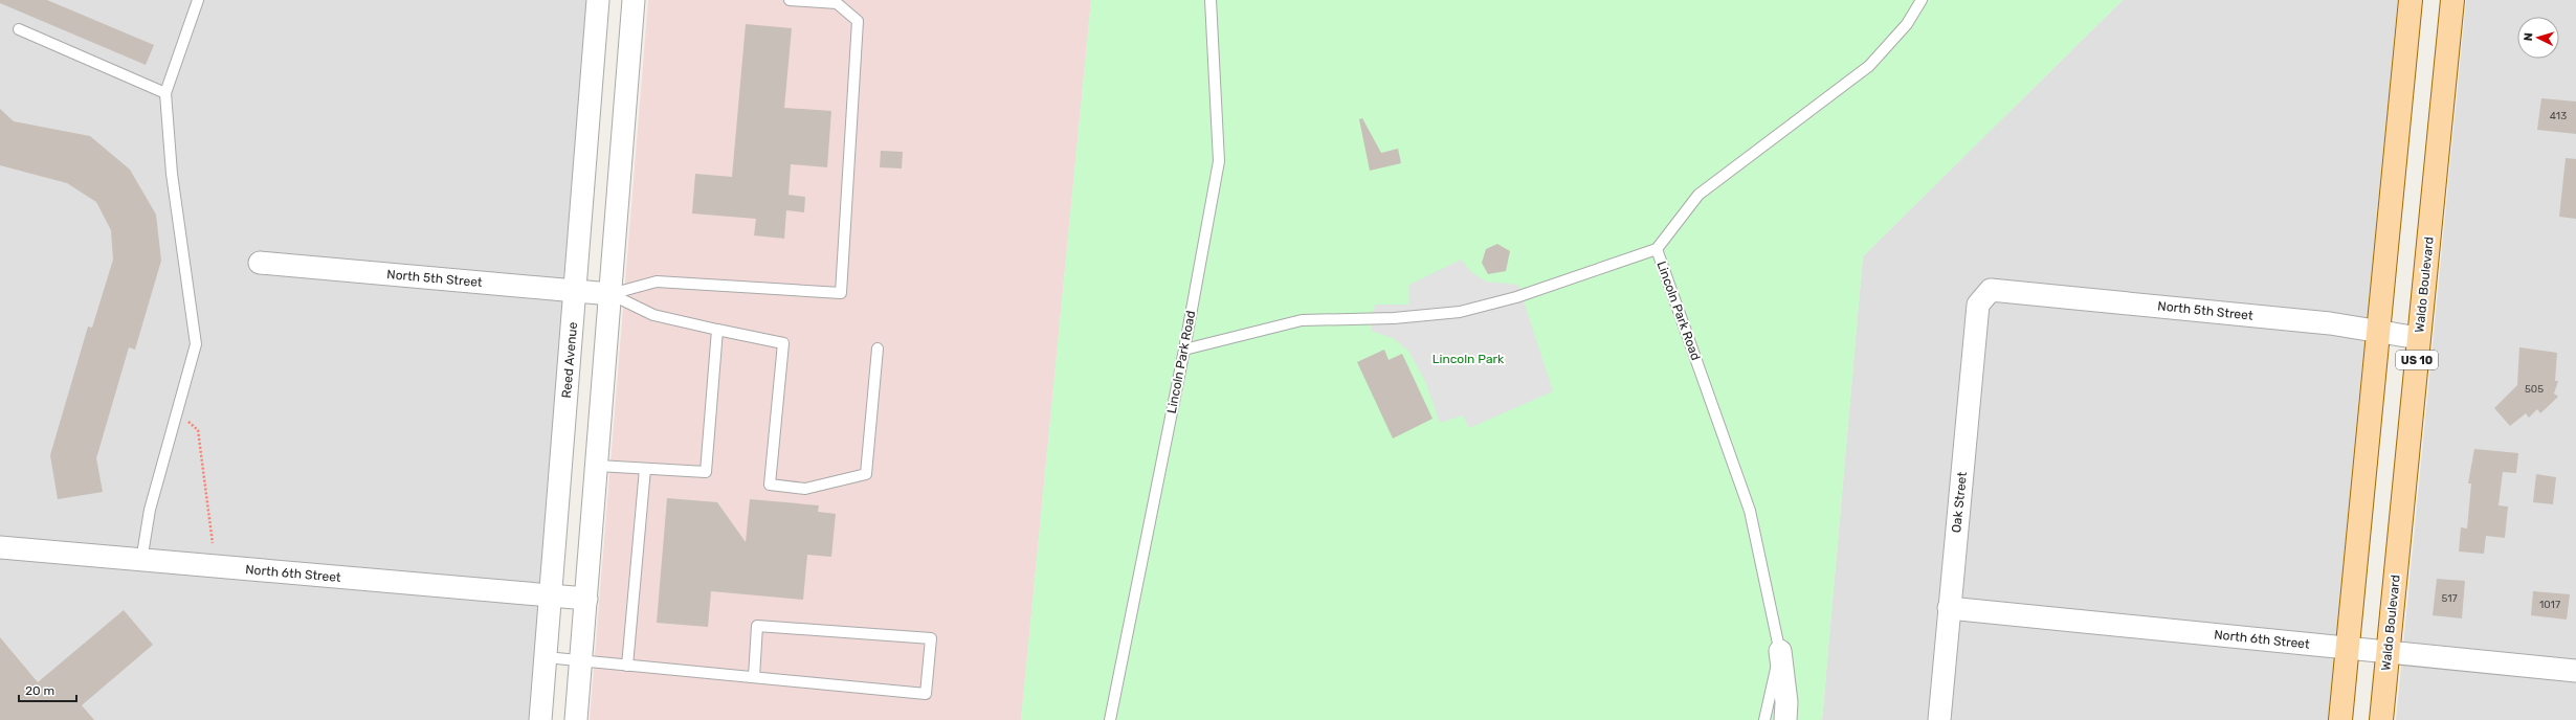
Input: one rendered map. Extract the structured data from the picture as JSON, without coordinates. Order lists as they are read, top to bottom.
{
  "streets": {
    "main road": ["Waldo Boulevard", "US 10"],
    "street": [
      "North 5th Street",
      "Lincoln Park Road",
      "Reed Avenue",
      "Oak Street",
      "North 6th Street"
    ]
  },
  "crossings": [
    ["North 5th Street", "Waldo Boulevard"],
    ["North 5th Street", "Reed Avenue"],
    ["North 5th Street", "Oak Street"],
    ["Waldo Boulevard", "North 6th Street"],
    ["Reed Avenue", "North 6th Street"],
    ["Oak Street", "North 6th Street"]
  ],
  "parks": ["Lincoln Park"],
  "house_numbers": [
    "413",
    "505",
    "517",
    "1017"
  ],
  "scale_bar": "20 m",
  "north": "left"
}
